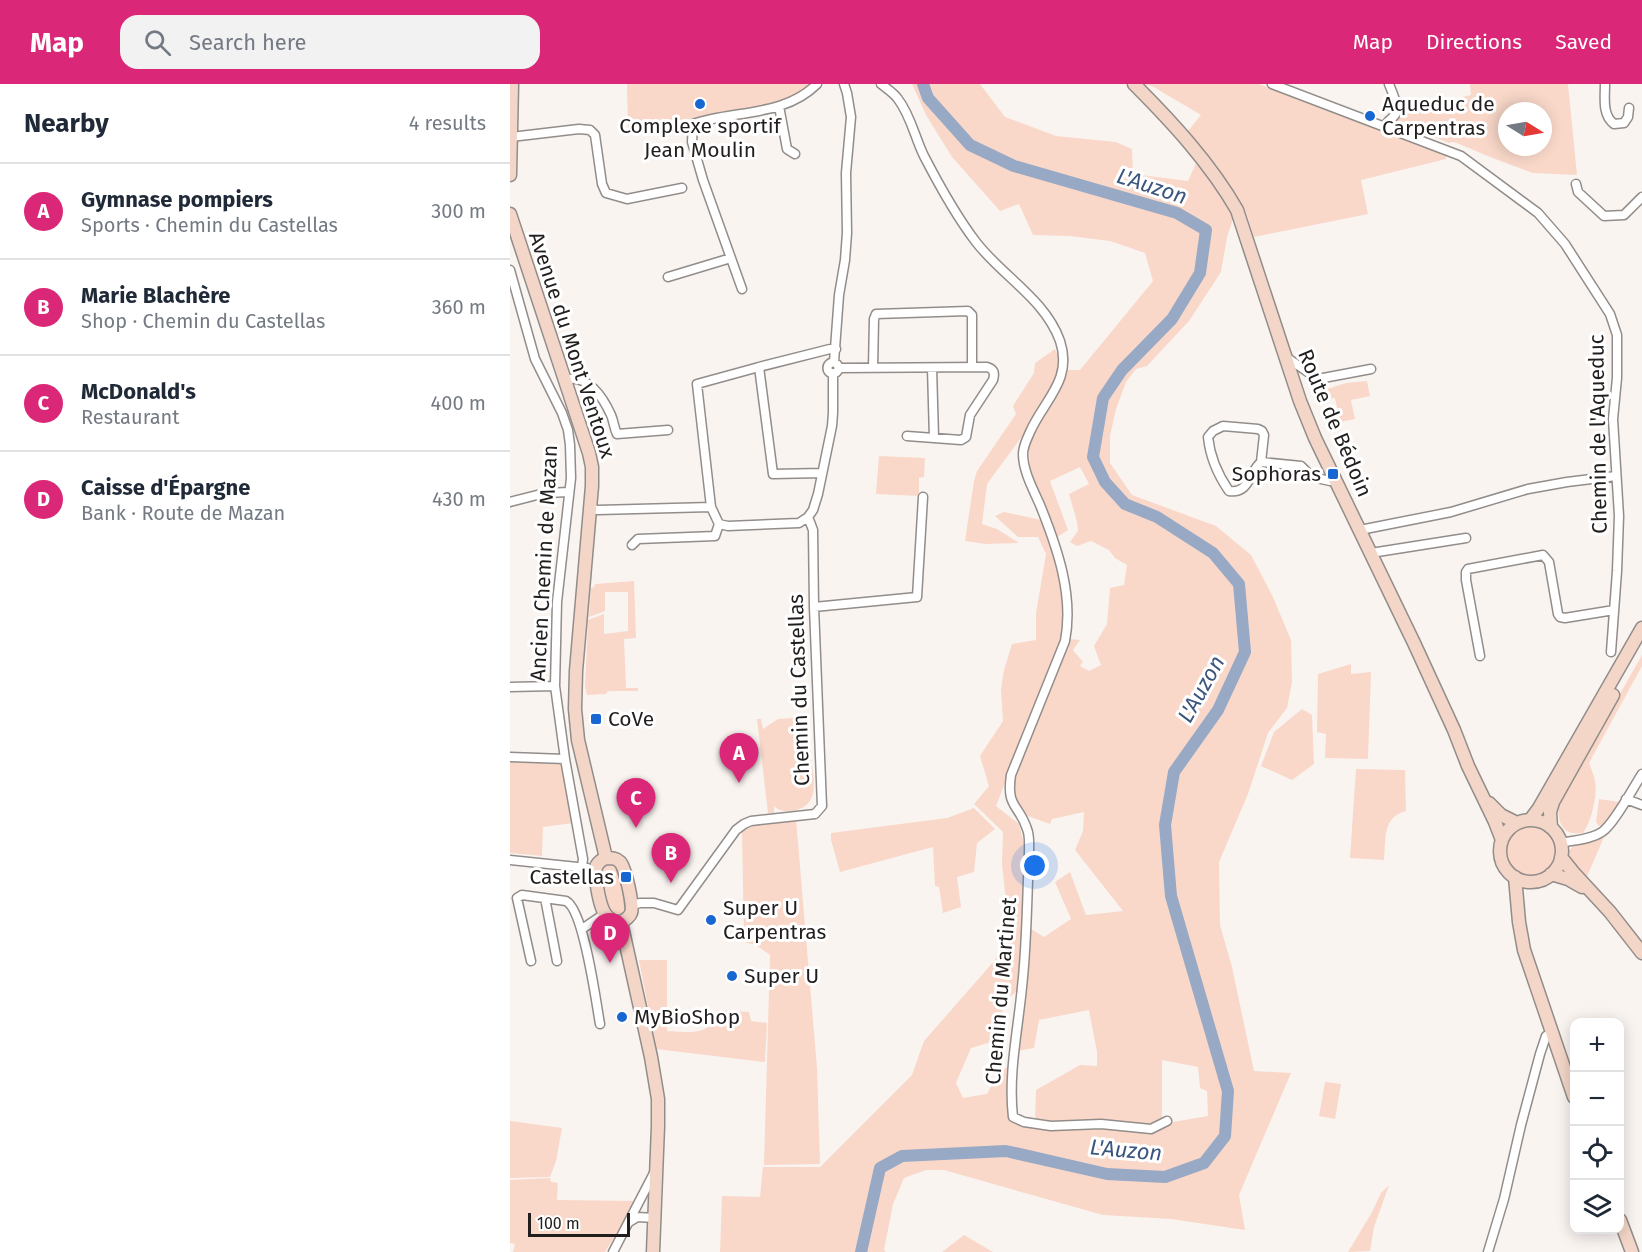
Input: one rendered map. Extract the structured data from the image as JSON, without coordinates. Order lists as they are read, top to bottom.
{
  "streets": {
    "main road": ["Avenue du Mont Ventoux", "Route de Bédoin"],
    "street": [
      "Chemin de l'Aqueduc",
      "Ancien Chemin de Mazan",
      "Chemin du Castellas",
      "Chemin du Martinet"
    ]
  },
  "water": ["L'Auzon"],
  "places": {
    "other": [
      "Complexe sportif Jean Moulin",
      "Aqueduc de Carpentras",
      "Super U Carpentras",
      "Super U",
      "MyBioShop"
    ],
    "transit": ["Sophoras", "CoVe", "Castellas"]
  },
  "scale_bar": "100 m",
  "north": "right",
  "page": {
    "header": "Map",
    "search": "Search here",
    "nav": ["Map", "Directions", "Saved"],
    "heading": ["Nearby", "4 results"],
    "list": [
      {
        "mark": "A",
        "name": "Gymnase pompiers",
        "note": "Sports · Chemin du Castellas",
        "value": "300 m"
      },
      {
        "mark": "B",
        "name": "Marie Blachère",
        "note": "Shop · Chemin du Castellas",
        "value": "360 m"
      },
      {
        "mark": "C",
        "name": "McDonald's",
        "note": "Restaurant",
        "value": "400 m"
      },
      {
        "mark": "D",
        "name": "Caisse d'Épargne",
        "note": "Bank · Route de Mazan",
        "value": "430 m"
      }
    ],
    "pins": [
      "A",
      "C",
      "B",
      "D"
    ],
    "map_buttons": ["+", "−"],
    "scale": "100 m"
  }
}
